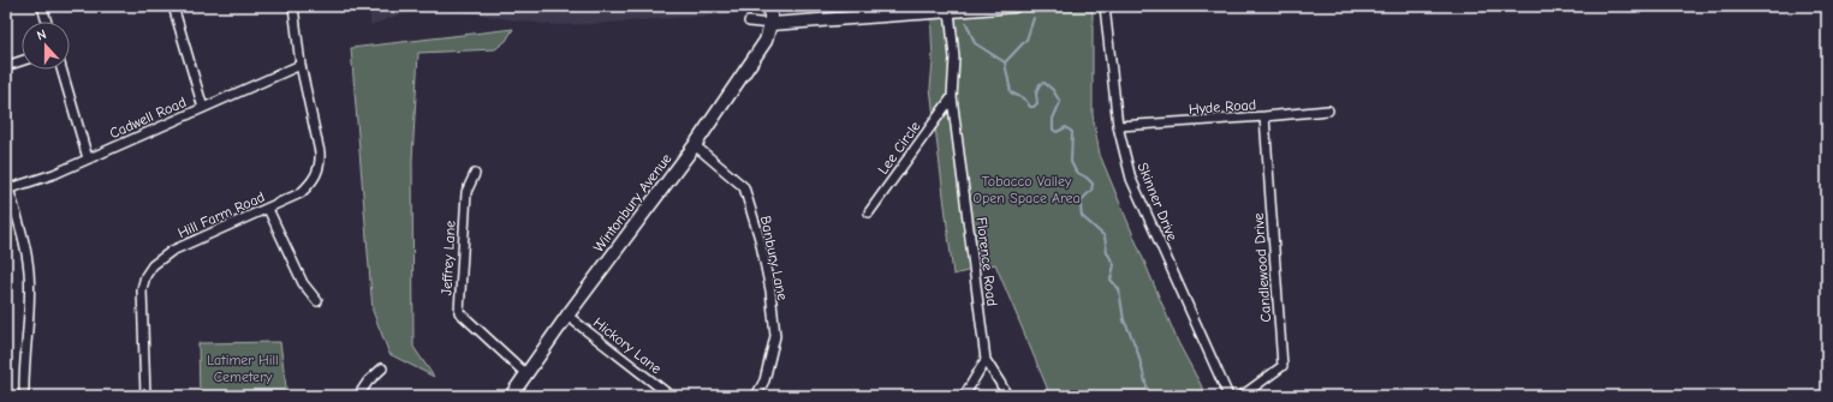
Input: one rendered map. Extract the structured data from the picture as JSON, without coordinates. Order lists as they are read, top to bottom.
{
  "streets": {
    "street": [
      "Hyde Road",
      "Cadwell Road",
      "Lee Circle",
      "Skinner Drive",
      "Wintonbury Avenue",
      "Hill Farm Road",
      "Jeffrey Lane",
      "Banbury Lane",
      "Florence Road",
      "Candlewood Drive",
      "Hickory Lane"
    ]
  },
  "crossings": [
    ["Hyde Road", "Skinner Drive"],
    ["Hyde Road", "Candlewood Drive"],
    ["Cadwell Road", "Hill Farm Road"],
    ["Lee Circle", "Florence Road"],
    ["Wintonbury Avenue", "Jeffrey Lane"],
    ["Wintonbury Avenue", "Banbury Lane"],
    ["Wintonbury Avenue", "Hickory Lane"]
  ],
  "parks": ["Tobacco Valley Open Space Area", "Latimer Hill Cemetery"],
  "north": "top"
}
